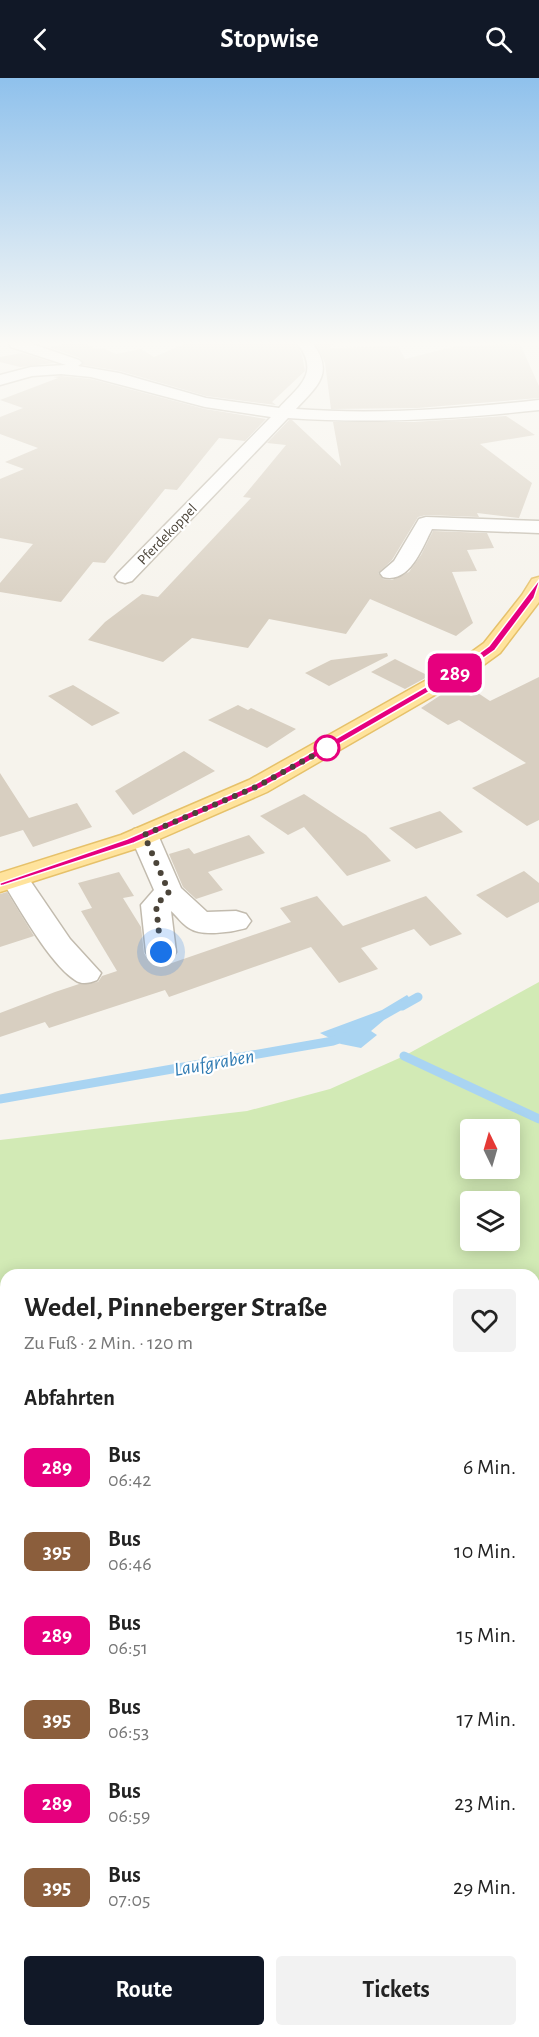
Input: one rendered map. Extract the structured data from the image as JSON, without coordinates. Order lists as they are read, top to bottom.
{
  "streets": {
    "street": ["Pferdekoppel"]
  },
  "water": ["Laufgraben"],
  "lines": ["bus line 289"],
  "north": "top",
  "page": {
    "header": "Stopwise",
    "on_map": "289",
    "heading": [
      ["Wedel, Pinneberger Straße", "Zu Fuß · 2 Min. · 120 m"],
      "Abfahrten"
    ],
    "list": [
      {
        "mark": "289",
        "name": "Bus",
        "note": "06:42",
        "value": "6 Min."
      },
      {
        "mark": "395",
        "name": "Bus",
        "note": "06:46",
        "value": "10 Min."
      },
      {
        "mark": "289",
        "name": "Bus",
        "note": "06:51",
        "value": "15 Min."
      },
      {
        "mark": "395",
        "name": "Bus",
        "note": "06:53",
        "value": "17 Min."
      },
      {
        "mark": "289",
        "name": "Bus",
        "note": "06:59",
        "value": "23 Min."
      },
      {
        "mark": "395",
        "name": "Bus",
        "note": "07:05",
        "value": "29 Min."
      }
    ],
    "buttons": ["Route", "Tickets"]
  }
}
